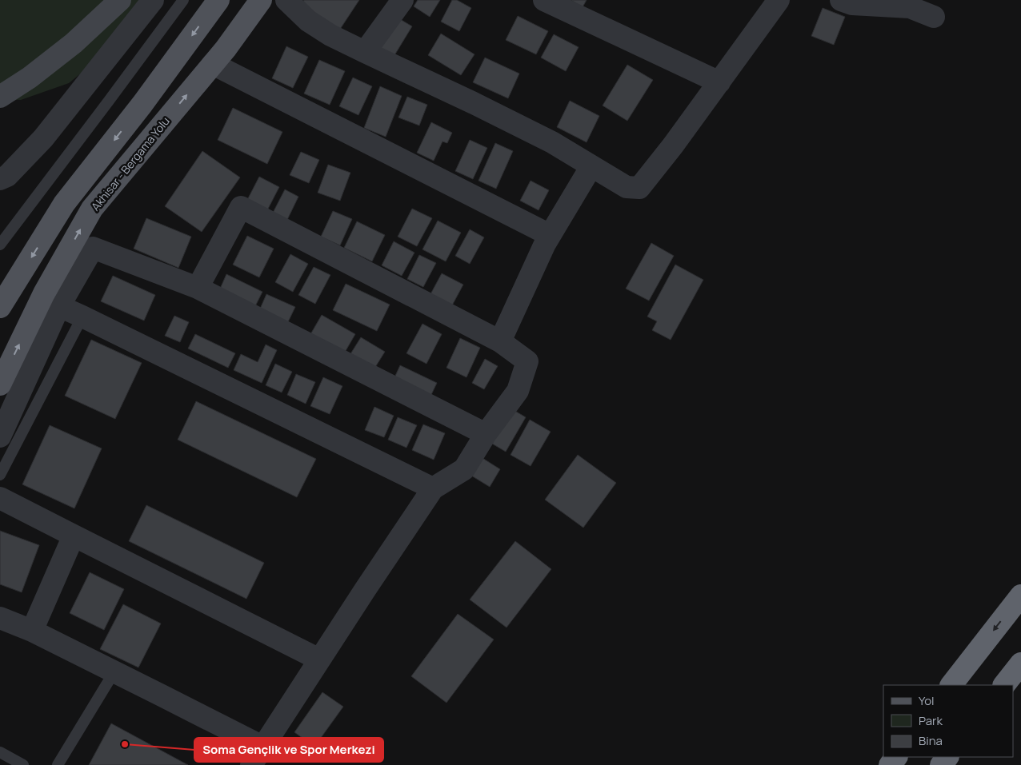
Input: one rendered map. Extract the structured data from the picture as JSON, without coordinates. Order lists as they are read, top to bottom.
{
  "streets": {
    "main road": ["Akhisar - Bergama Yolu"]
  },
  "places": ["Soma Gençlik ve Spor Merkezi"],
  "legend": ["Yol", "Park", "Bina"]
}
